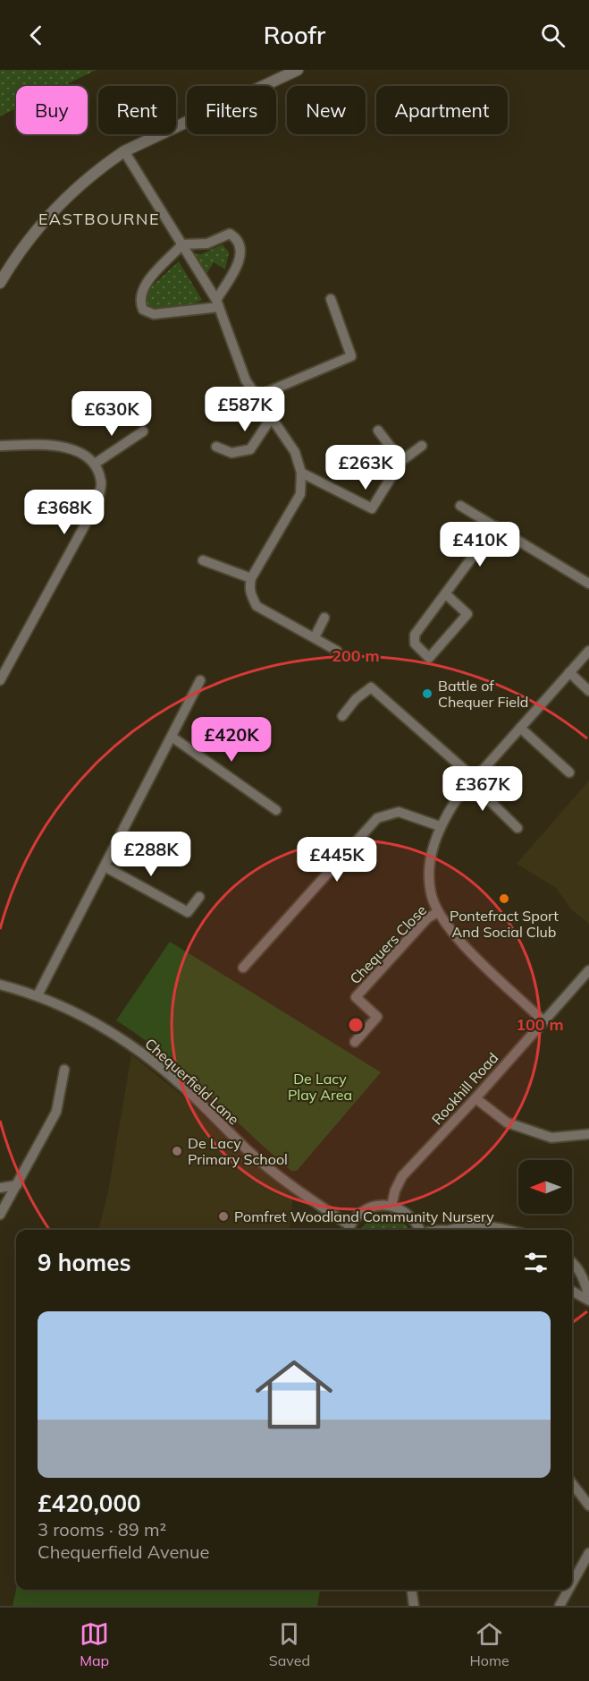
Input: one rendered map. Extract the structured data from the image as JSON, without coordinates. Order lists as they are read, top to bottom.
{
  "streets": {
    "street": ["Chequers Close", "Chequerfield Lane", "Rookhill Road"]
  },
  "crossings": [
    ["Chequers Close", "Rookhill Road"]
  ],
  "districts": ["EASTBOURNE"],
  "parks": ["De Lacy Play Area"],
  "places": [
    "Battle of Chequer Field",
    "Pontefract Sport And Social Club",
    "De Lacy Primary School",
    "Pomfret Woodland Community Nursery"
  ],
  "north": "left",
  "page": {
    "header": "Roofr",
    "chip": [
      "Buy",
      "Rent",
      "Filters",
      "New",
      "Apartment"
    ],
    "price": [
      "£587K",
      "£630K",
      "£263K",
      "£368K",
      "£410K",
      "£420K",
      "£367K",
      "£288K",
      "£445K"
    ],
    "heading": "9 homes",
    "list": [
      {
        "name": "£420,000",
        "note": "3 rooms · 89 m² · Chequerfield Avenue"
      }
    ],
    "tabs": ["Map", "Saved", "Home"]
  },
  "rings": ["200 m", "100 m"]
}
